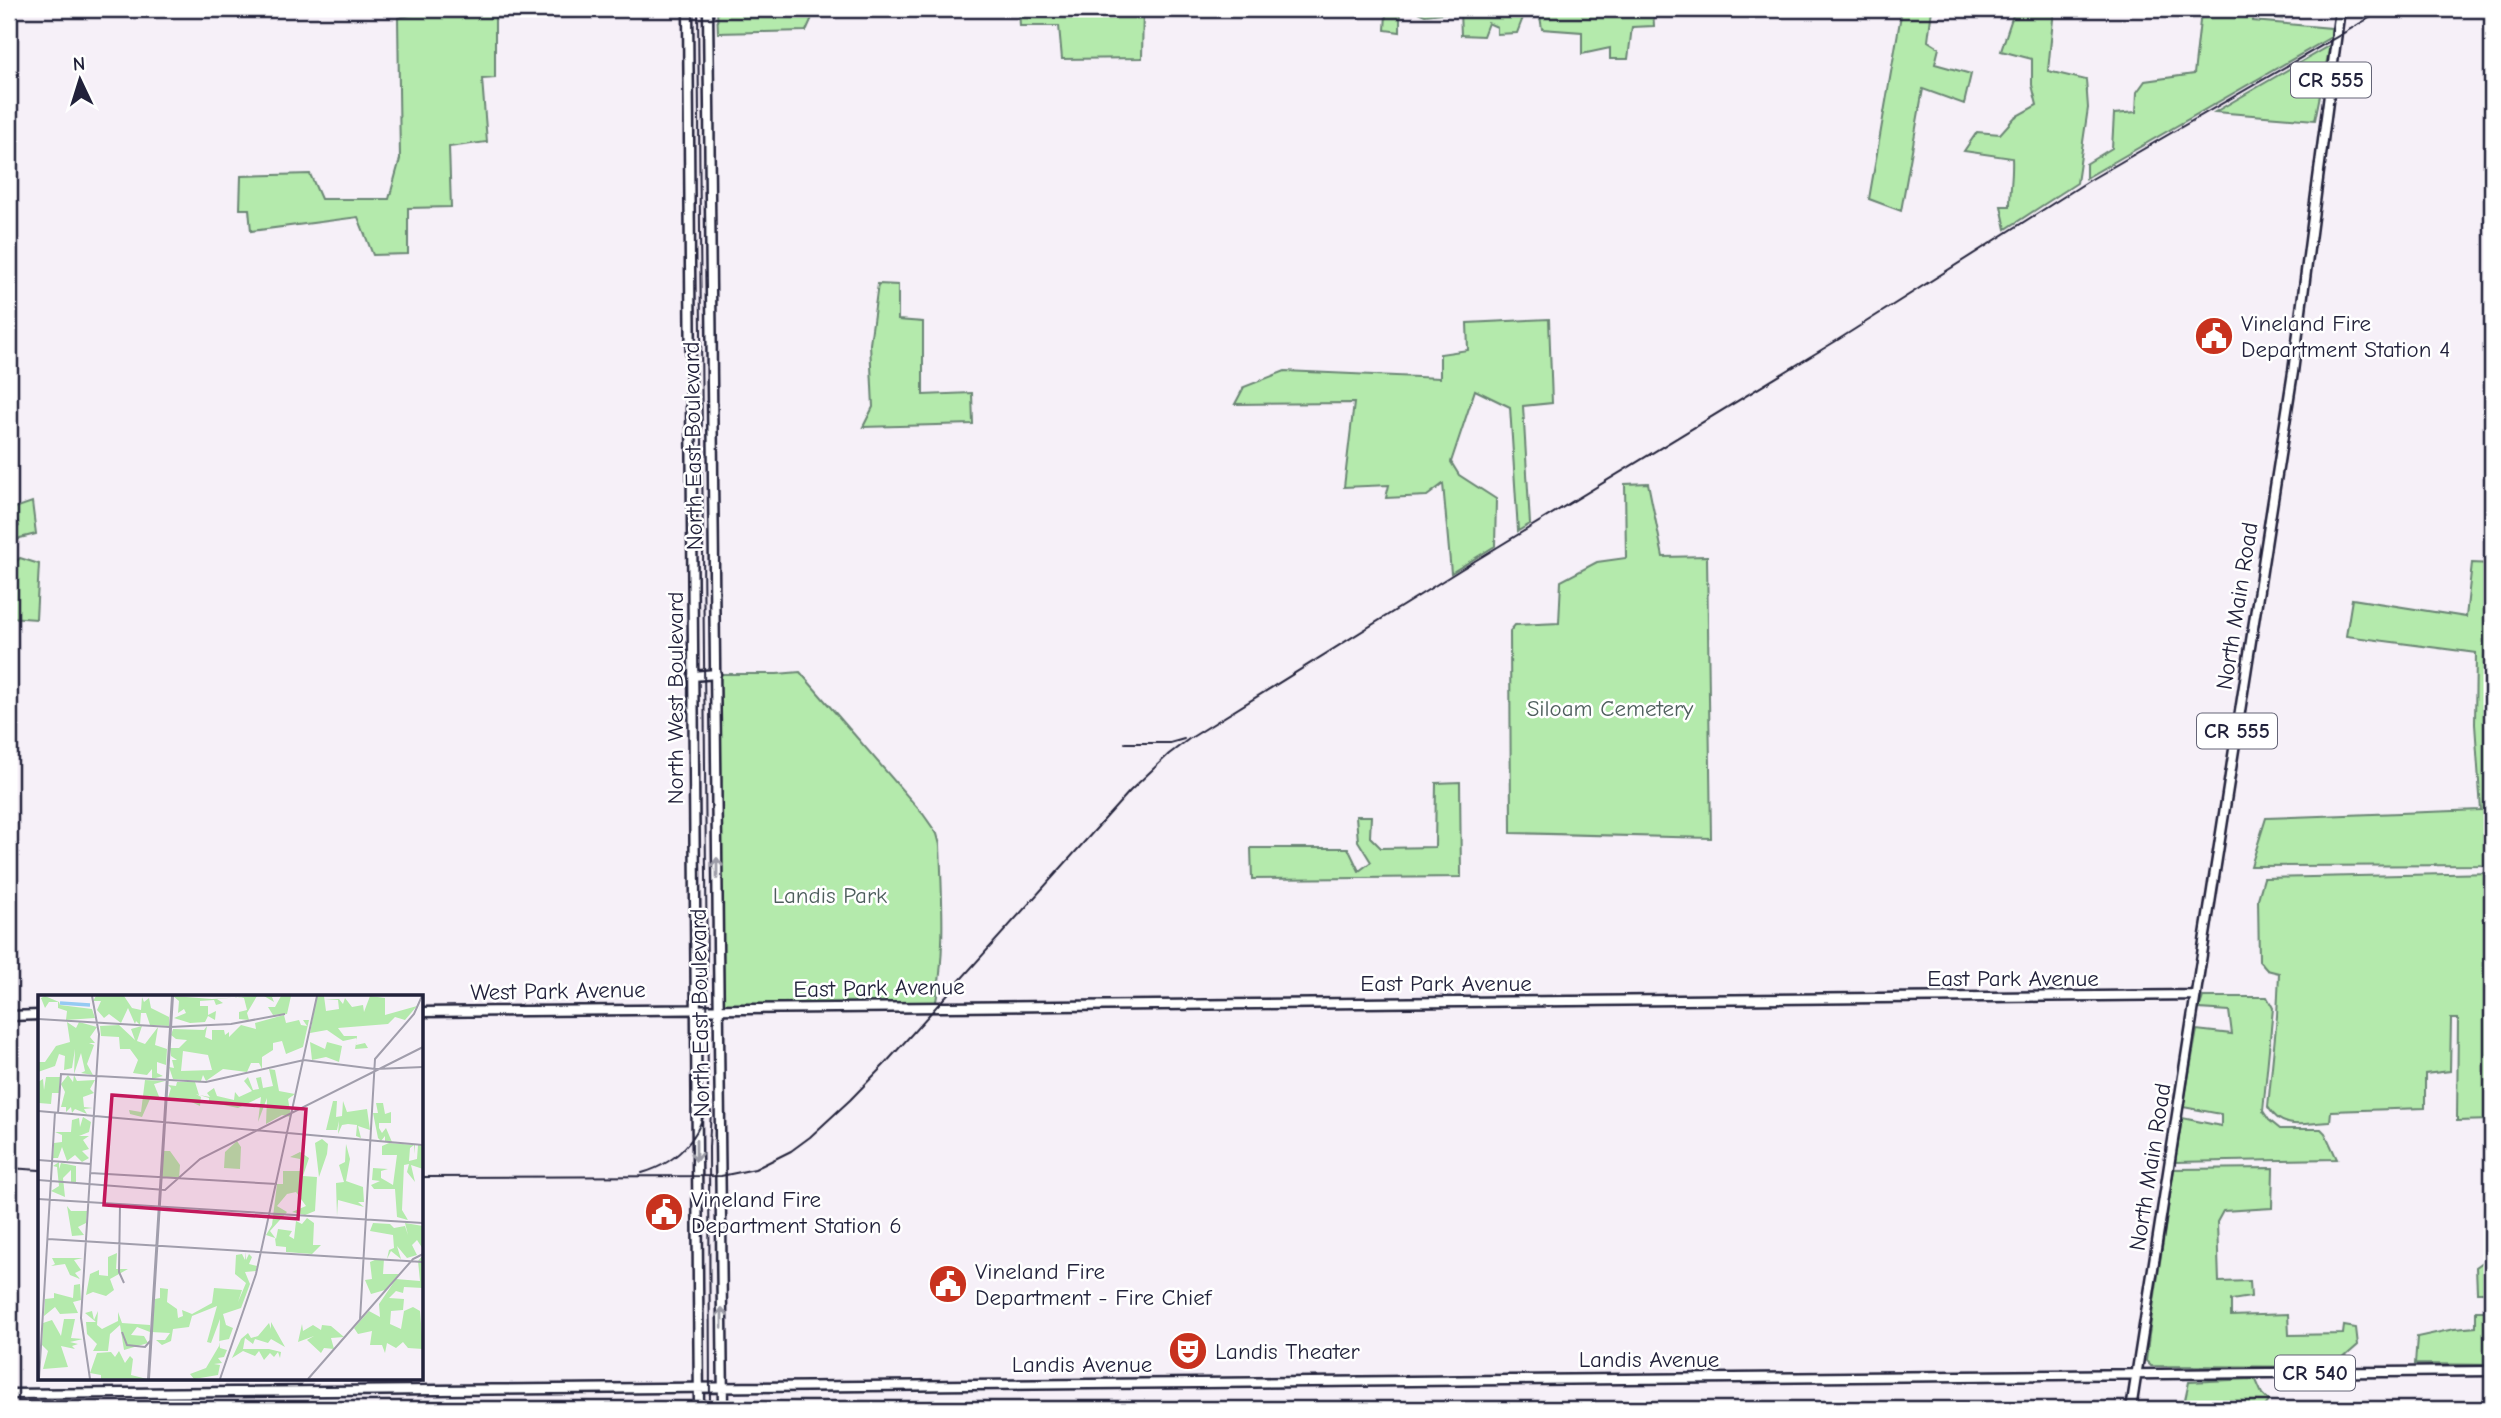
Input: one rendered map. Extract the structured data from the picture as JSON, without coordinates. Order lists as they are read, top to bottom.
{
  "streets": {
    "main road": [
      "CR 555",
      "North East Boulevard",
      "North Main Road",
      "North West Boulevard",
      "East Park Avenue",
      "West Park Avenue",
      "Landis Avenue",
      "CR 540"
    ]
  },
  "crossings": [
    ["North East Boulevard", "East Park Avenue"],
    ["North East Boulevard", "Landis Avenue"],
    ["North Main Road", "East Park Avenue"],
    ["North Main Road", "Landis Avenue"],
    ["North West Boulevard", "East Park Avenue"],
    ["North West Boulevard", "West Park Avenue"],
    ["North West Boulevard", "Landis Avenue"],
    ["East Park Avenue", "West Park Avenue"]
  ],
  "one_way": ["North East Boulevard"],
  "parks": ["Siloam Cemetery", "Landis Park"],
  "places": {
    "public building": ["Vineland Fire Department Station 4", "Vineland Fire Department Station 6", "Vineland Fire Department - Fire Chief"],
    "theatre": ["Landis Theater"]
  },
  "north": "top"
}
